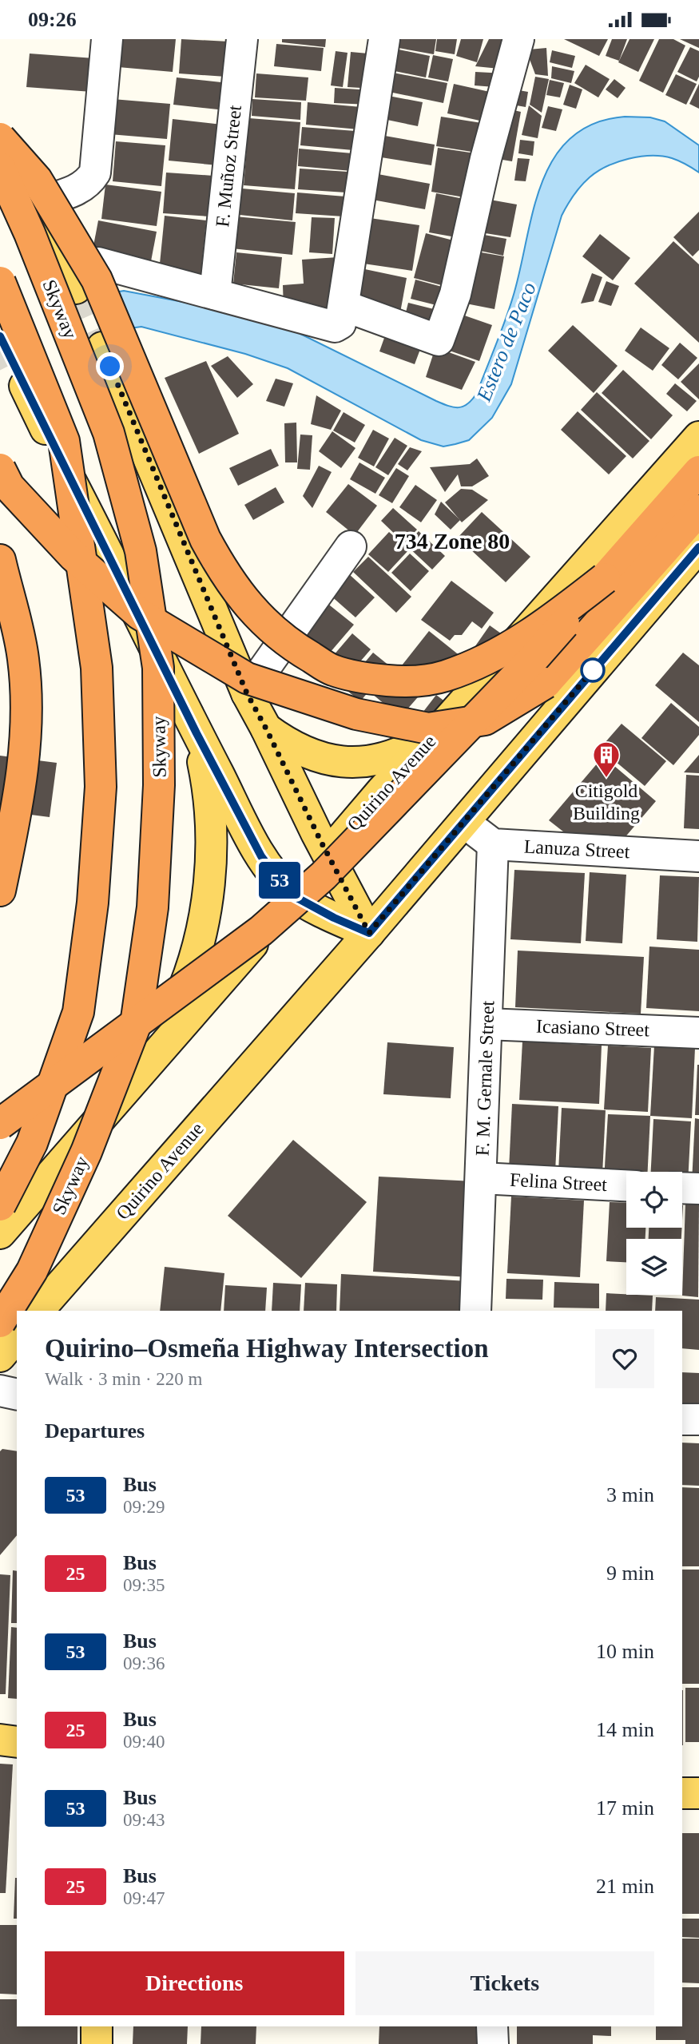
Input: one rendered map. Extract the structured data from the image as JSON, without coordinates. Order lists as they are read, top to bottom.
{
  "streets": {
    "highway": ["Skyway"],
    "main road": ["Quirino Avenue"],
    "street": [
      "F. Muñoz Street",
      "Lanuza Street",
      "Icasiano Street",
      "F. M. Gernale Street",
      "Felina Street"
    ]
  },
  "crossings": [
    ["Lanuza Street", "F. M. Gernale Street"],
    ["Icasiano Street", "F. M. Gernale Street"],
    ["F. M. Gernale Street", "Felina Street"]
  ],
  "districts": ["734 Zone 80"],
  "water": ["Estero de Paco"],
  "places": {
    "building": ["Citigold Building"]
  },
  "lines": ["bus line 53"],
  "page": {
    "status": "09:26",
    "on_map": "53",
    "heading": [
      ["Quirino–Osmeña Highway Intersection", "Walk · 3 min · 220 m"],
      "Departures"
    ],
    "list": [
      {
        "mark": "53",
        "name": "Bus",
        "note": "09:29",
        "value": "3 min"
      },
      {
        "mark": "25",
        "name": "Bus",
        "note": "09:35",
        "value": "9 min"
      },
      {
        "mark": "53",
        "name": "Bus",
        "note": "09:36",
        "value": "10 min"
      },
      {
        "mark": "25",
        "name": "Bus",
        "note": "09:40",
        "value": "14 min"
      },
      {
        "mark": "53",
        "name": "Bus",
        "note": "09:43",
        "value": "17 min"
      },
      {
        "mark": "25",
        "name": "Bus",
        "note": "09:47",
        "value": "21 min"
      }
    ],
    "buttons": ["Directions", "Tickets"]
  }
}
